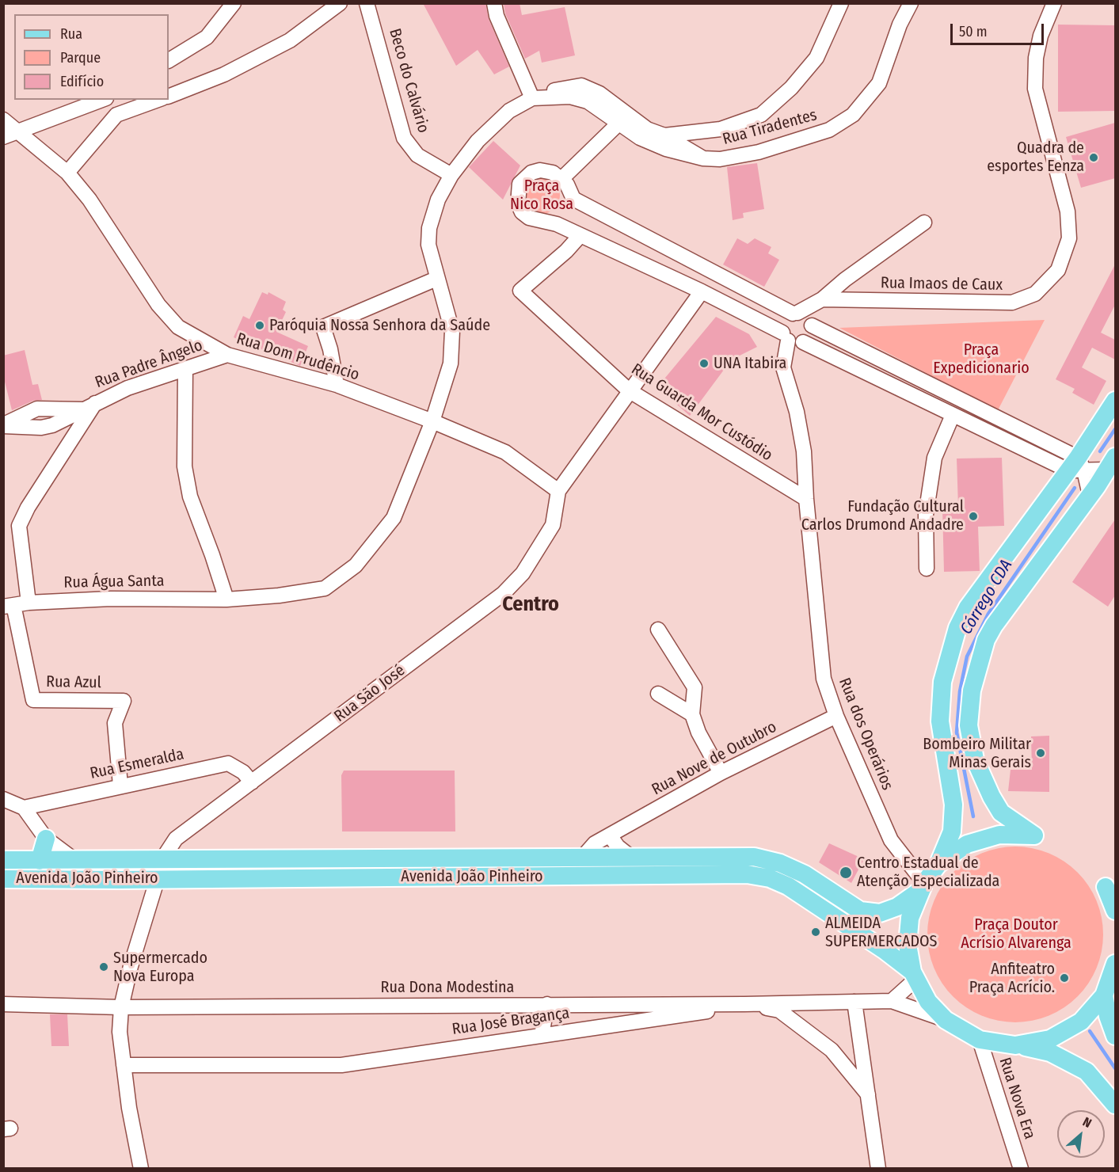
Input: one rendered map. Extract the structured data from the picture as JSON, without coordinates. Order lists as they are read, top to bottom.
{
  "streets": {
    "main road": ["Rua São José", "Avenida João Pinheiro"],
    "street": [
      "Beco do Calvário",
      "Rua Tiradentes",
      "Rua Imaos de Caux",
      "Rua Dom Prudêncio",
      "Rua Padre Ângelo",
      "Rua Guarda Mor Custódio",
      "Rua Água Santa",
      "Rua Azul",
      "Rua dos Operários",
      "Rua Nove de Outubro",
      "Rua Esmeralda",
      "Rua Dona Modestina",
      "Rua José Bragança",
      "Rua Nova Era"
    ]
  },
  "crossings": [
    ["Beco do Calvário", "Rua Água Santa"],
    ["Rua Dom Prudêncio", "Rua Padre Ângelo"],
    ["Rua Dom Prudêncio", "Rua Água Santa"],
    ["Rua Dom Prudêncio", "Rua São José"],
    ["Rua Guarda Mor Custódio", "Rua dos Operários"],
    ["Rua Água Santa", "Rua Azul"],
    ["Rua Azul", "Rua Esmeralda"],
    ["Rua São José", "Rua Esmeralda"],
    ["Rua São José", "Avenida João Pinheiro"],
    ["Rua dos Operários", "Rua Nove de Outubro"],
    ["Rua dos Operários", "Avenida João Pinheiro"],
    ["Rua Nove de Outubro", "Avenida João Pinheiro"],
    ["Rua Dona Modestina", "Rua José Bragança"]
  ],
  "districts": ["Centro"],
  "water": ["Córrego CDA"],
  "parks": ["Praça Nico Rosa", "Praça Expedicionario", "Praça Doutor Acrísio Alvarenga"],
  "places": [
    "Quadra de esportes Eenza",
    "Paróquia Nossa Senhora da Saúde",
    "UNA Itabira",
    "Fundação Cultural Carlos Drumond Andadre",
    "Bombeiro Militar Minas Gerais",
    "Centro Estadual de Atenção Especializada",
    "ALMEIDA SUPERMERCADOS",
    "Supermercado Nova Europa",
    "Anfiteatro Praça Acrício."
  ],
  "legend": ["Rua", "Parque", "Edifício"],
  "scale_bar": "50 m",
  "north": "top right"
}
